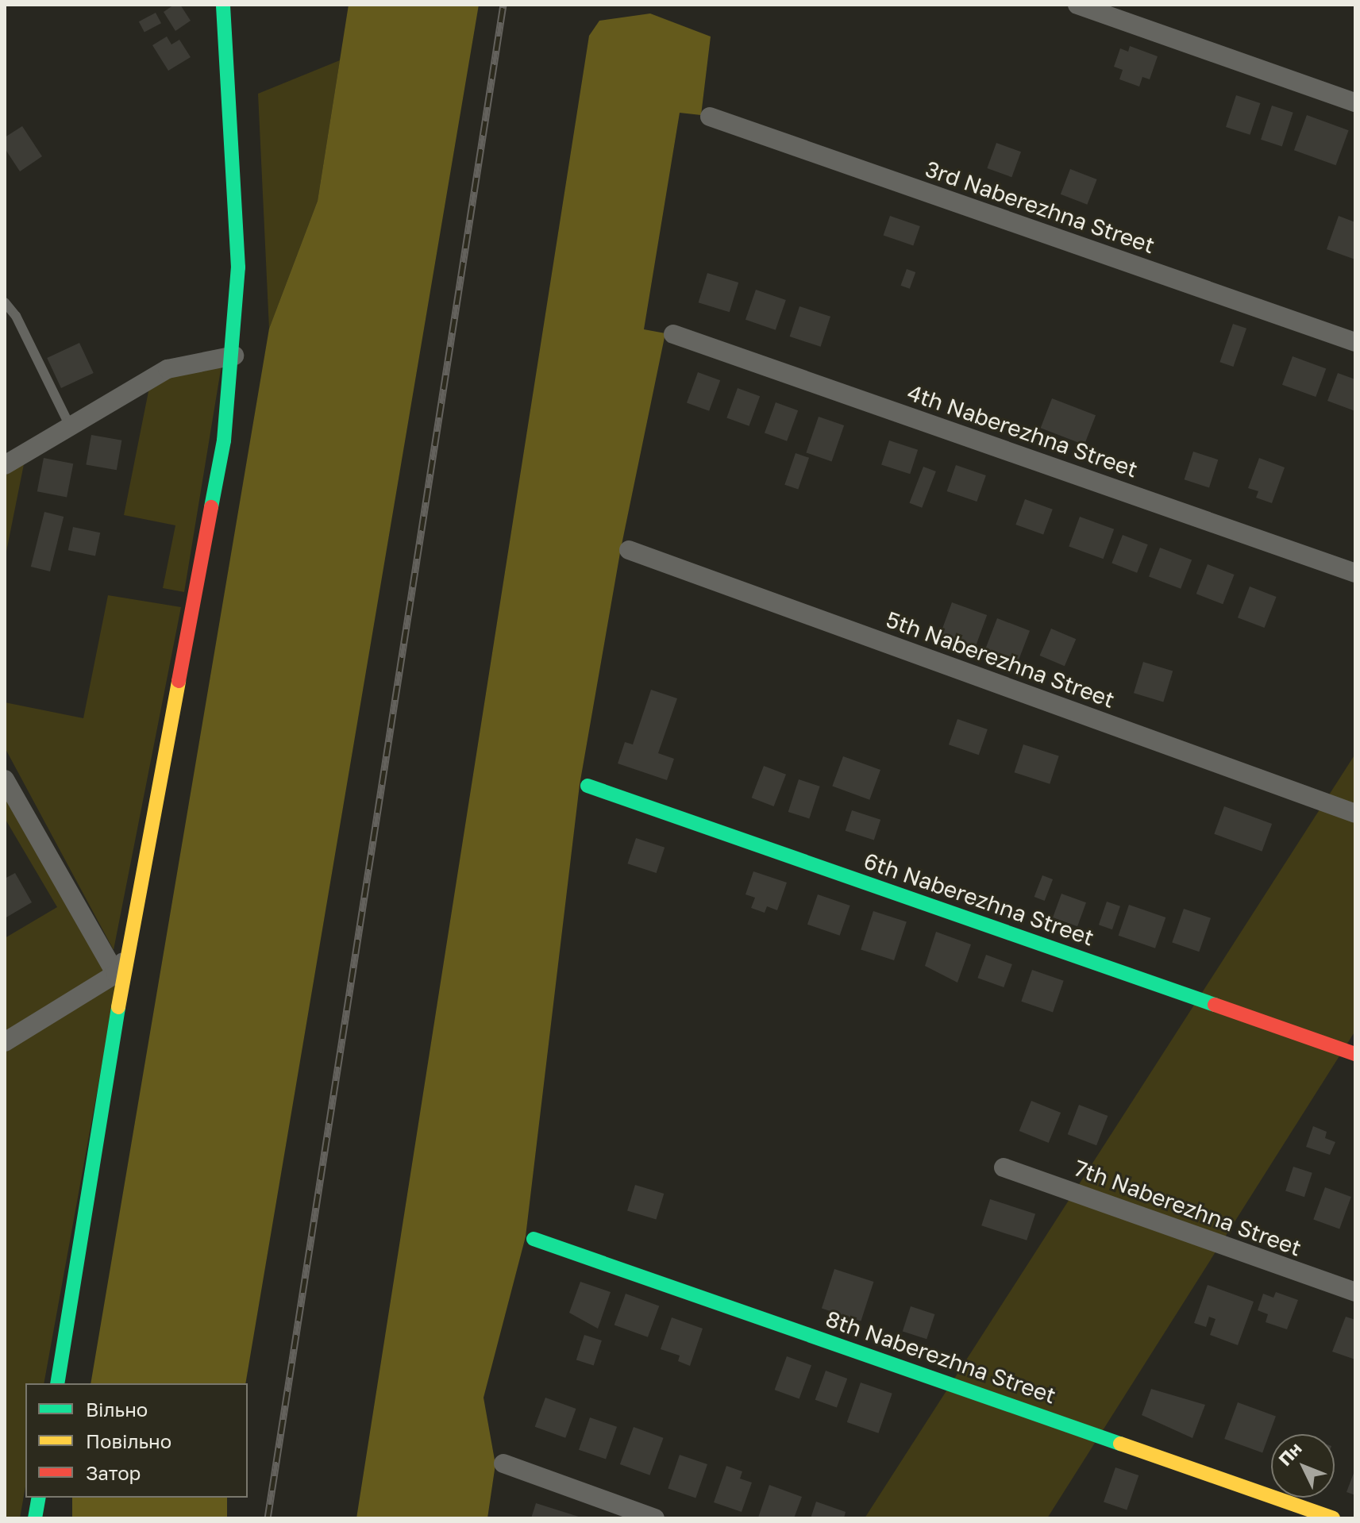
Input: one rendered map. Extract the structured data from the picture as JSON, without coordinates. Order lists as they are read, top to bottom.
{
  "streets": {
    "street": [
      "3rd Naberezhna Street",
      "4th Naberezhna Street",
      "5th Naberezhna Street",
      "6th Naberezhna Street",
      "7th Naberezhna Street",
      "8th Naberezhna Street"
    ]
  },
  "legend": ["Вільно", "Повільно", "Затор"],
  "north": "top left"
}
